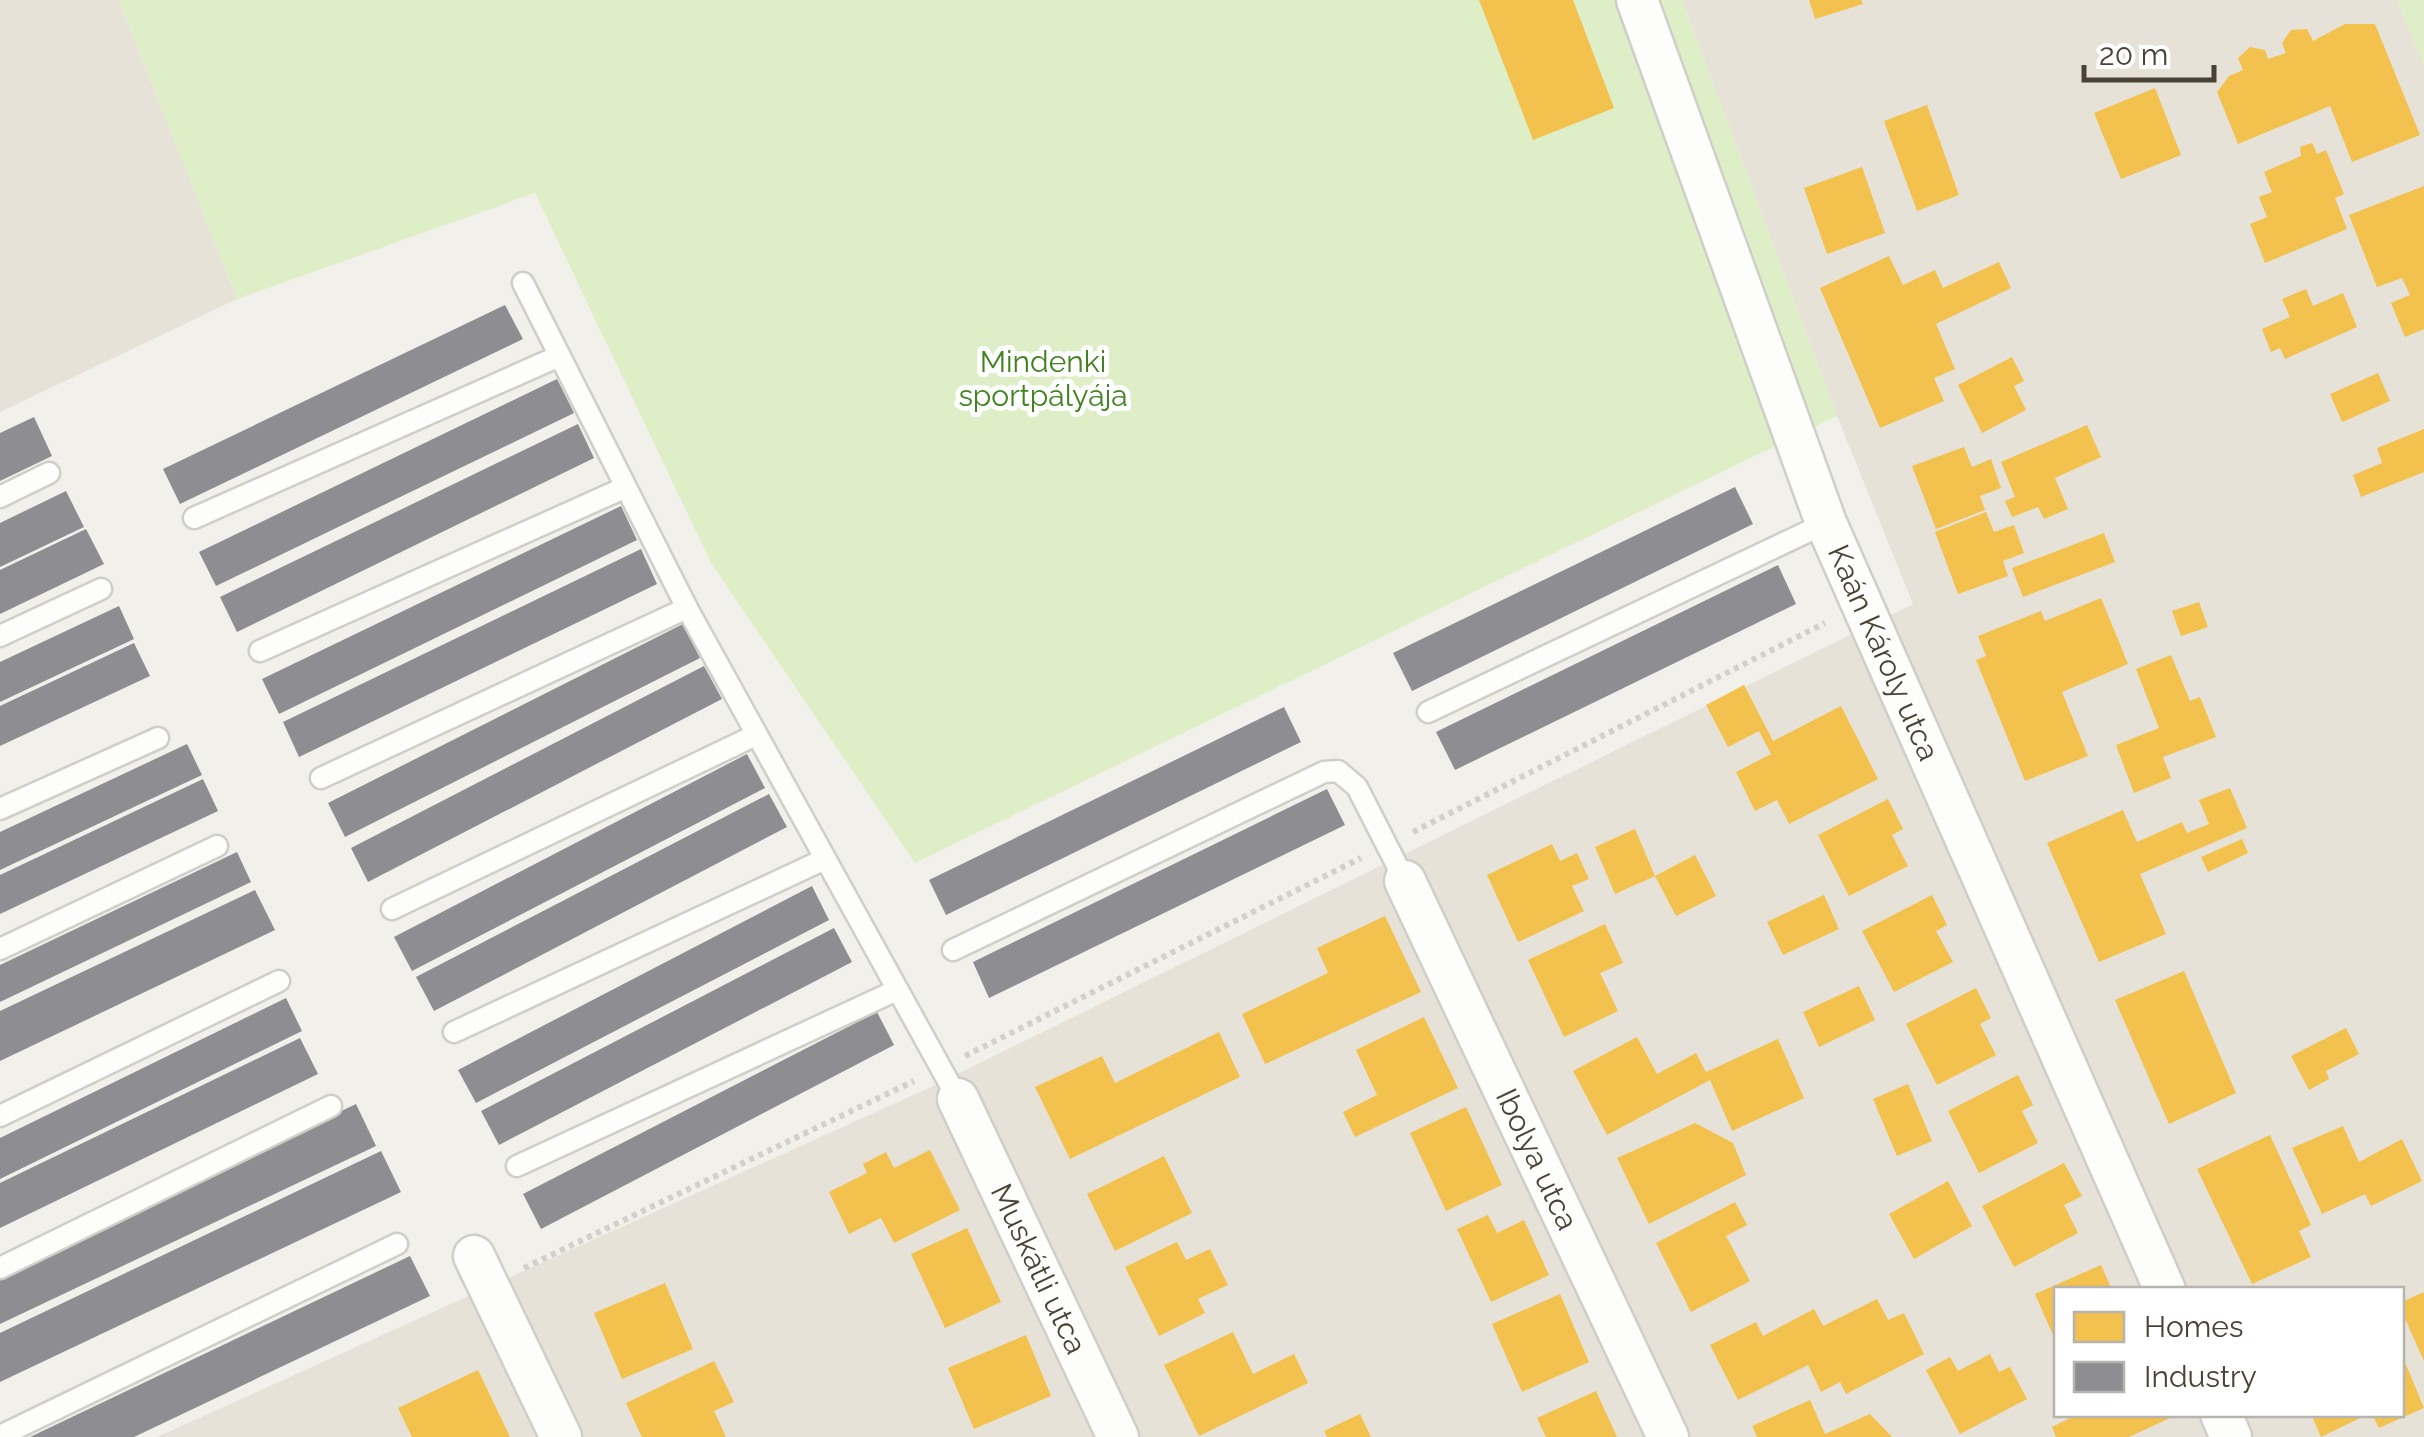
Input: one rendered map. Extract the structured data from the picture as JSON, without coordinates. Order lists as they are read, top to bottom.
{
  "streets": {
    "street": ["Kaán Károly utca", "Ibolya utca", "Muskátli utca"]
  },
  "parks": ["Mindenki sportpályája"],
  "legend": ["Homes", "Industry"],
  "scale_bar": "20 m"
}
